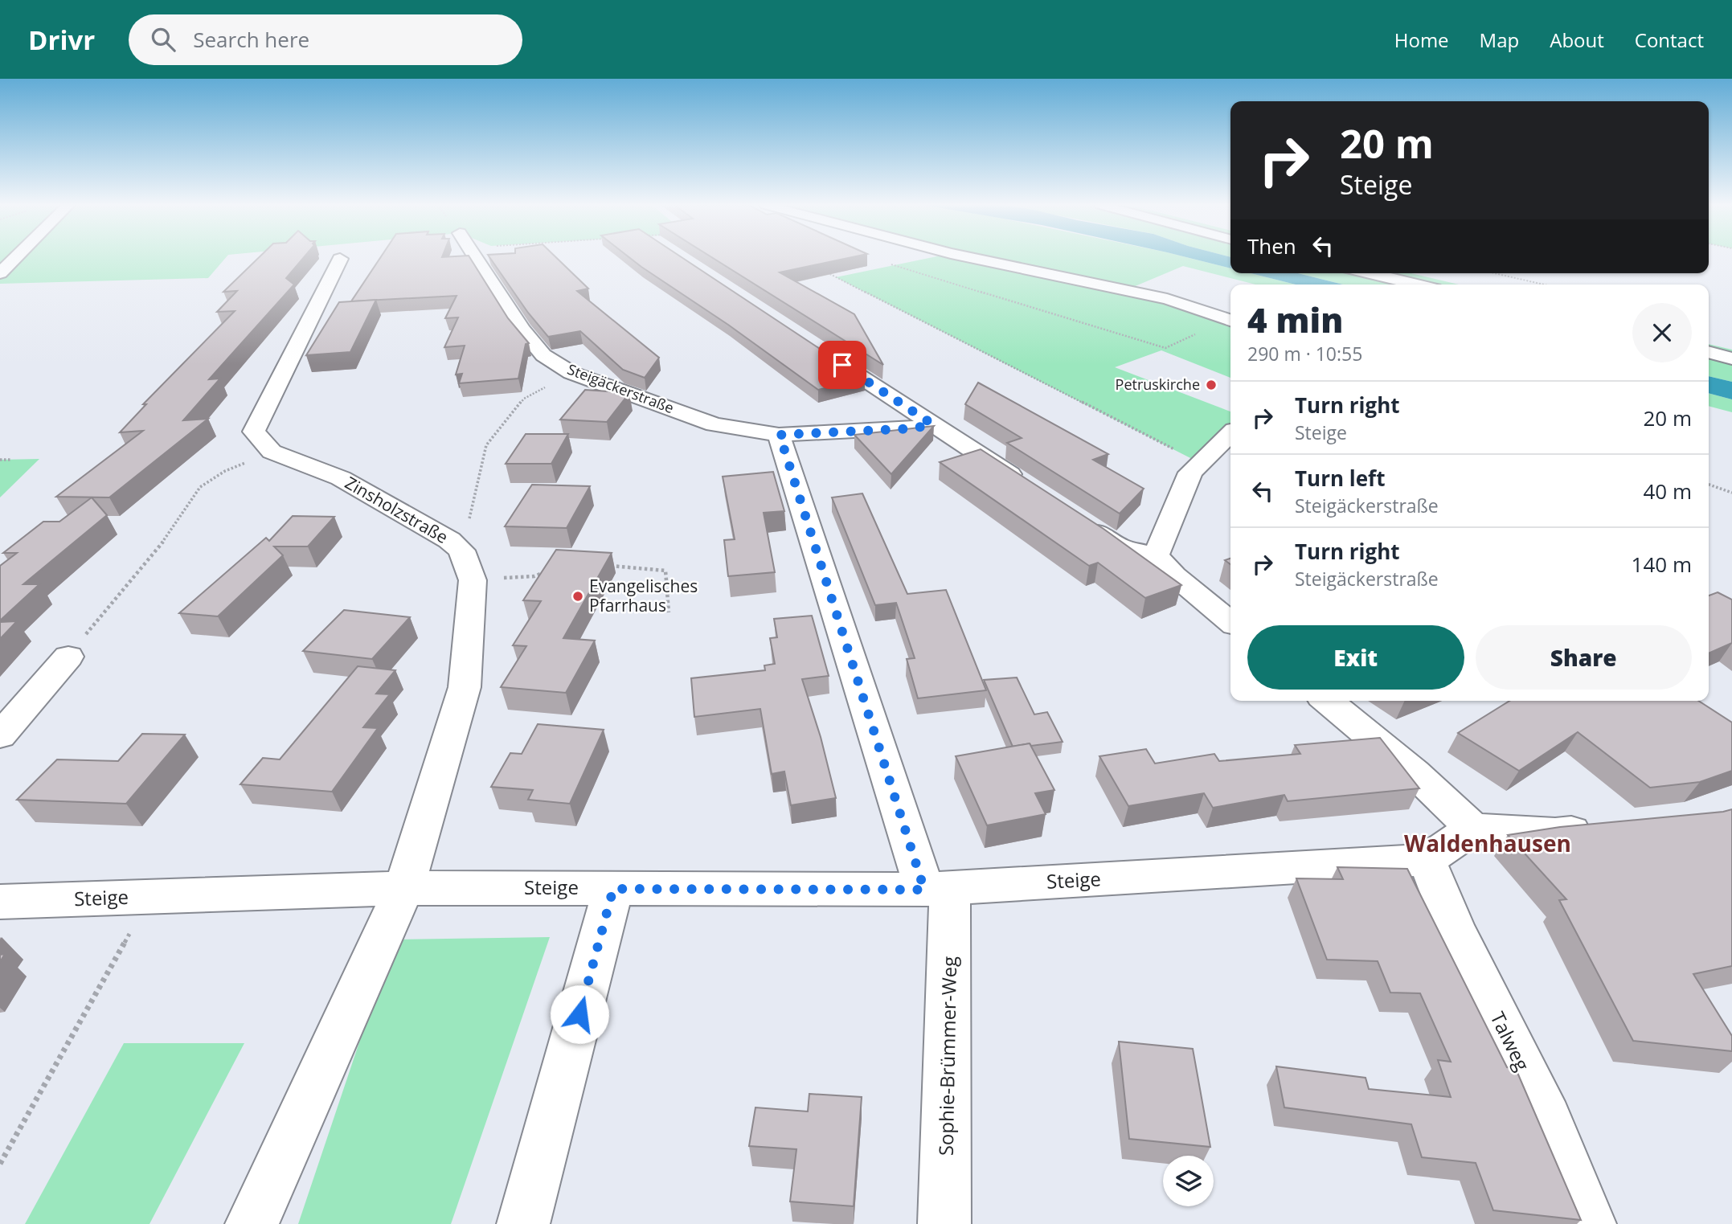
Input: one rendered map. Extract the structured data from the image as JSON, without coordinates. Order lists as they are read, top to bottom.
{
  "streets": {
    "street": [
      "Steigäckerstraße",
      "Zinsholzstraße",
      "Steige",
      "Talweg",
      "Sophie-Brümmer-Weg"
    ]
  },
  "crossings": [
    ["Zinsholzstraße", "Steige"],
    ["Steige", "Talweg"],
    ["Steige", "Sophie-Brümmer-Weg"]
  ],
  "districts": ["Waldenhausen"],
  "places": ["Petruskirche", "Evangelisches Pfarrhaus"],
  "page": {
    "header": "Drivr",
    "search": "Search here",
    "nav": [
      "Home",
      "Map",
      "About",
      "Contact"
    ],
    "turn": ["20 m", "Steige"],
    "then": "Then",
    "heading": ["4 min", "290 m · 10:55"],
    "list": [
      {
        "name": "Turn right",
        "note": "Steige",
        "value": "20 m"
      },
      {
        "name": "Turn left",
        "note": "Steigäckerstraße",
        "value": "40 m"
      },
      {
        "name": "Turn right",
        "note": "Steigäckerstraße",
        "value": "140 m"
      }
    ],
    "buttons": ["Exit", "Share"]
  }
}
